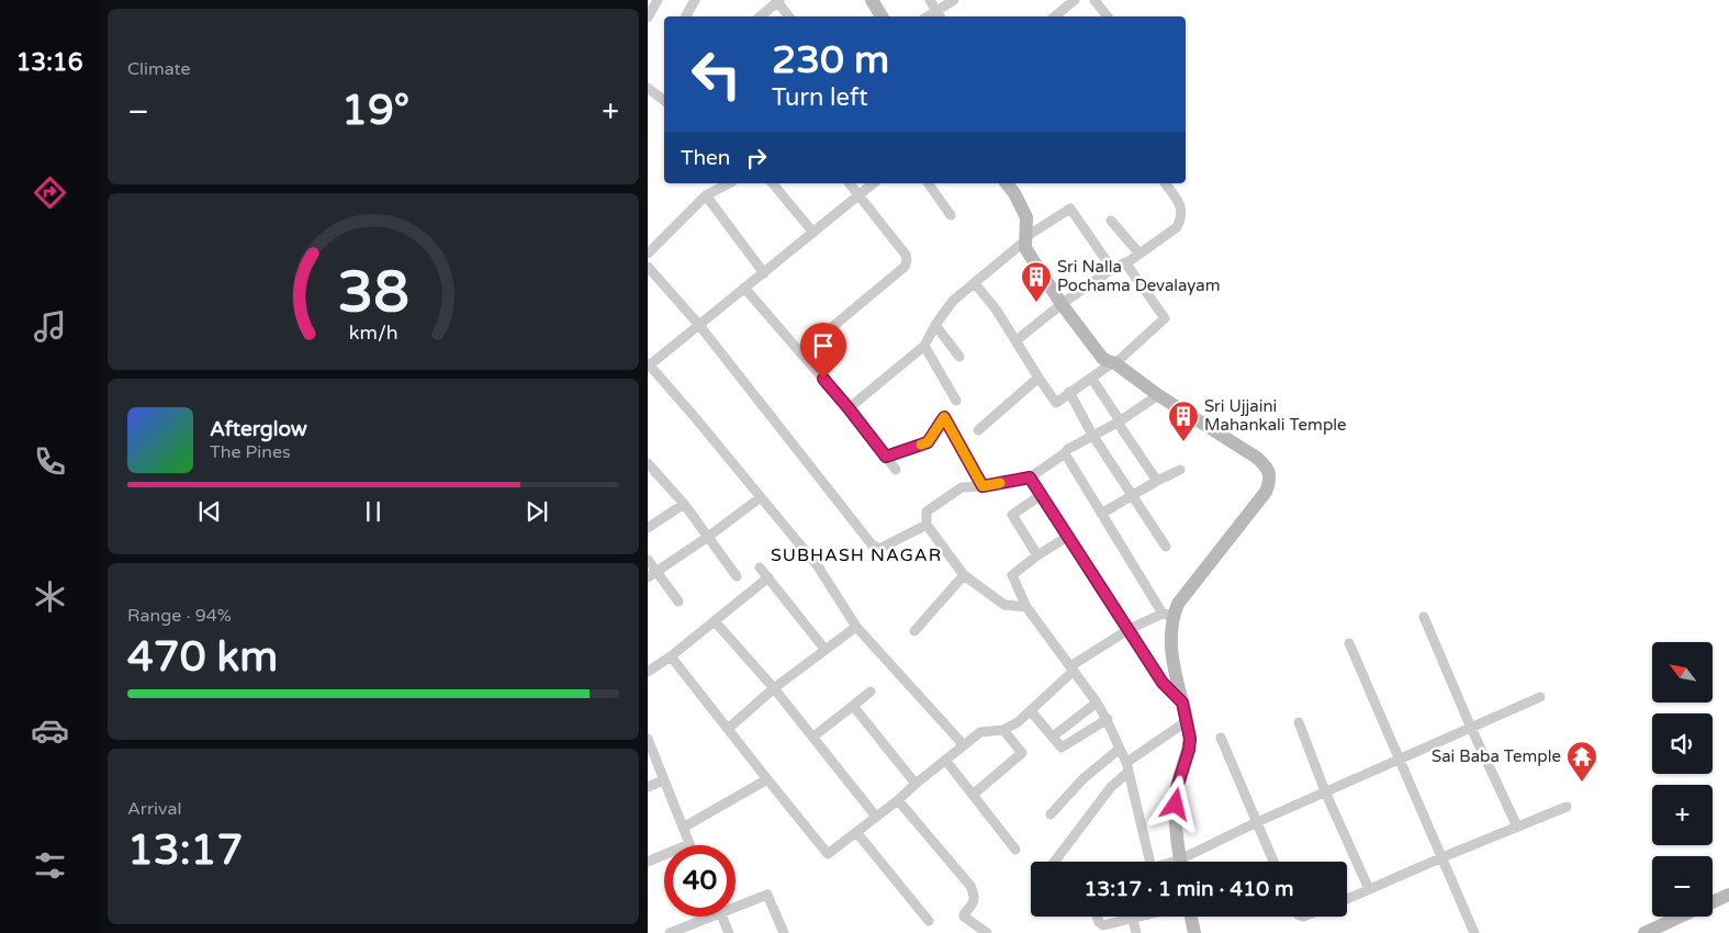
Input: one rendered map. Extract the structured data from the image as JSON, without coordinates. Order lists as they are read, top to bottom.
{
  "districts": ["SUBHASH NAGAR"],
  "places": {
    "building": ["Sri Nalla Pochama Devalayam", "Sri Ujjaini Mahankali Temple"],
    "temple": ["Sai Baba Temple"]
  },
  "north": "top left",
  "page": {
    "tabs": "13:16",
    "tile": [
      "Climate",
      ["Range · 94%", "470 km"],
      ["Arrival", "13:17"]
    ],
    "turn": ["230 m", "Turn left"],
    "heat": ["−", "19°", "+"],
    "then": "Then",
    "song": ["Afterglow", "The Pines"],
    "map_buttons": ["+", "−"],
    "limit": "40",
    "trip": "13:17 · 1 min · 410 m",
    "gauge": ["38", "km/h"]
  }
}
